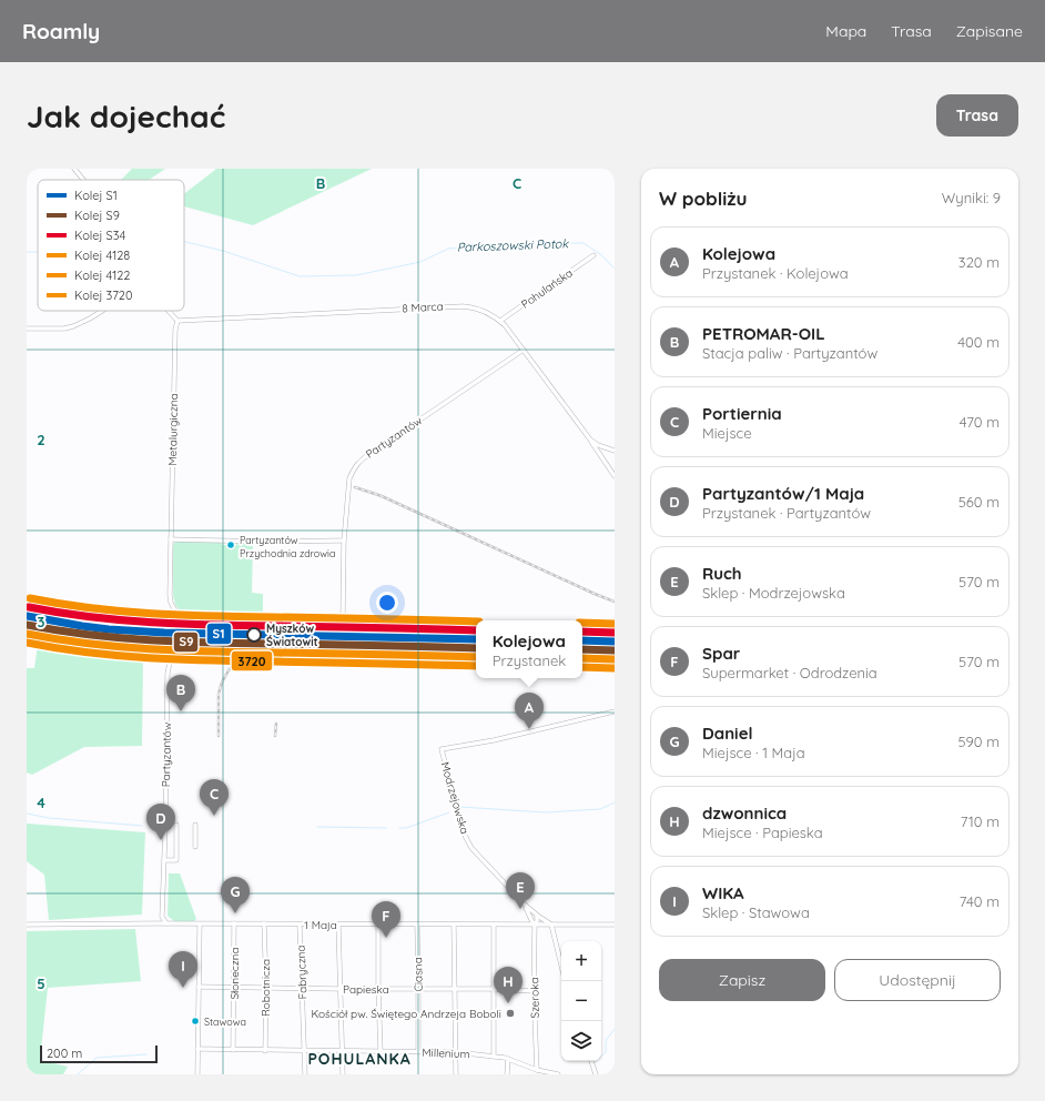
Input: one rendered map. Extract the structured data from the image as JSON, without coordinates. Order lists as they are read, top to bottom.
{
  "streets": {
    "street": [
      "Pohulańska",
      "8 Marca",
      "Metalurgiczna",
      "Partyzantów",
      "Modrzejowska",
      "1 Maja",
      "Fabryczna",
      "Słoneczna",
      "Ciasna",
      "Robotnicza",
      "Papieska",
      "Szeroka",
      "Millenium"
    ]
  },
  "crossings": [
    ["Pohulańska", "8 Marca"],
    ["8 Marca", "Metalurgiczna"],
    ["8 Marca", "Partyzantów"],
    ["Metalurgiczna", "Partyzantów"],
    ["Partyzantów", "1 Maja"],
    ["Modrzejowska", "1 Maja"],
    ["Modrzejowska", "Szeroka"],
    ["1 Maja", "Fabryczna"],
    ["1 Maja", "Słoneczna"],
    ["1 Maja", "Ciasna"],
    ["1 Maja", "Robotnicza"],
    ["1 Maja", "Szeroka"],
    ["Fabryczna", "Papieska"],
    ["Fabryczna", "Millenium"],
    ["Słoneczna", "Papieska"],
    ["Słoneczna", "Millenium"],
    ["Ciasna", "Papieska"],
    ["Ciasna", "Millenium"],
    ["Robotnicza", "Papieska"],
    ["Robotnicza", "Millenium"],
    ["Papieska", "Szeroka"],
    ["Szeroka", "Millenium"]
  ],
  "districts": ["POHULANKA"],
  "water": ["Parkoszowski Potok"],
  "places": [
    "Partyzantów Przychodnia zdrowia",
    "Myszków Światowit",
    "Kościół pw. Świętego Andrzeja Boboli",
    "Stawowa"
  ],
  "lines": [
    "rail line 4122",
    "rail line S34",
    "rail line S1",
    "rail line S9",
    "rail line 4128",
    "rail line 3720"
  ],
  "legend": [
    "Kolej S1",
    "Kolej S9",
    "Kolej S34",
    "Kolej 4128",
    "Kolej 4122",
    "Kolej 3720"
  ],
  "scale_bar": "200 m",
  "page": {
    "header": "Roamly",
    "nav": ["Mapa", "Trasa", "Zapisane"],
    "buttons": [
      "Trasa",
      ["Zapisz", "Udostępnij"]
    ],
    "title": "Jak dojechać",
    "heading": ["W pobliżu", "Wyniki: 9"],
    "list": [
      {
        "mark": "A",
        "name": "Kolejowa",
        "note": "Przystanek · Kolejowa",
        "value": "320 m"
      },
      {
        "mark": "B",
        "name": "PETROMAR-OIL",
        "note": "Stacja paliw · Partyzantów",
        "value": "400 m"
      },
      {
        "mark": "C",
        "name": "Portiernia",
        "note": "Miejsce",
        "value": "470 m"
      },
      {
        "mark": "D",
        "name": "Partyzantów/1 Maja",
        "note": "Przystanek · Partyzantów",
        "value": "560 m"
      },
      {
        "mark": "E",
        "name": "Ruch",
        "note": "Sklep · Modrzejowska",
        "value": "570 m"
      },
      {
        "mark": "F",
        "name": "Spar",
        "note": "Supermarket · Odrodzenia",
        "value": "570 m"
      },
      {
        "mark": "G",
        "name": "Daniel",
        "note": "Miejsce · 1 Maja",
        "value": "590 m"
      },
      {
        "mark": "H",
        "name": "dzwonnica",
        "note": "Miejsce · Papieska",
        "value": "710 m"
      },
      {
        "mark": "I",
        "name": "WIKA",
        "note": "Sklep · Stawowa",
        "value": "740 m"
      }
    ],
    "popup": ["Kolejowa", "Przystanek"],
    "pins": [
      "B",
      "A",
      "C",
      "D",
      "E",
      "G",
      "F",
      "I",
      "H"
    ],
    "map_buttons": ["+", "−"],
    "scale": "200 m"
  },
  "grid": {
    "columns": ["B", "C"],
    "rows": [
      "2",
      "3",
      "4",
      "5"
    ]
  }
}
